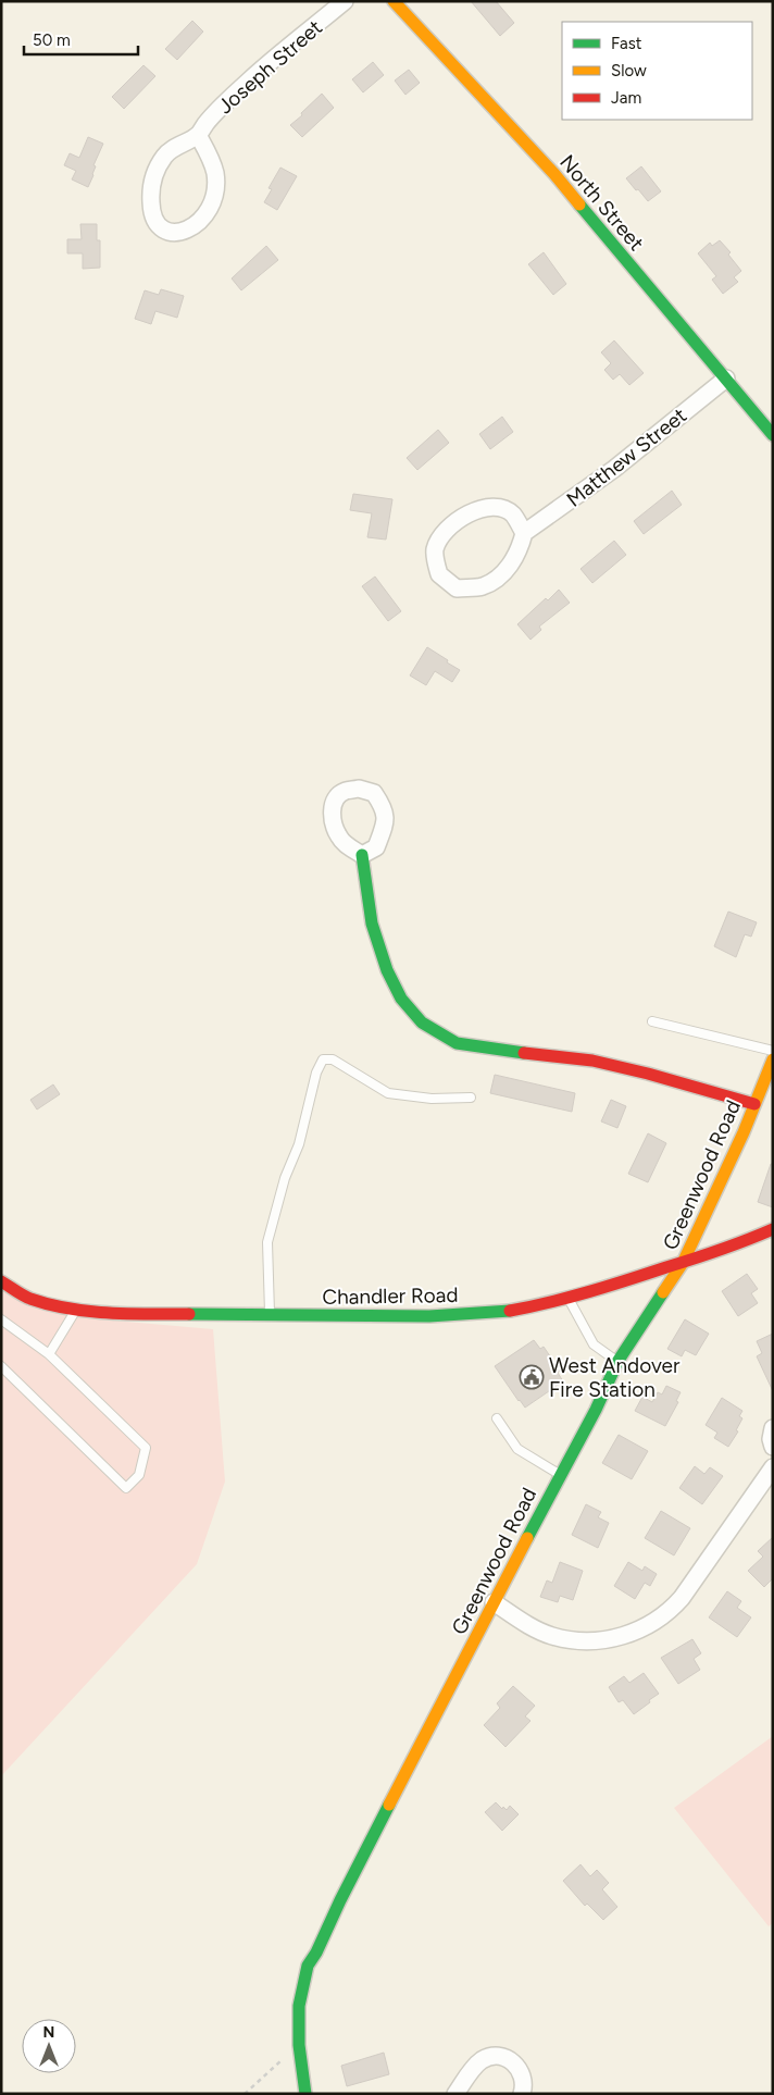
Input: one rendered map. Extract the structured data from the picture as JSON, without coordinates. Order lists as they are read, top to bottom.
{
  "streets": {
    "street": [
      "Joseph Street",
      "North Street",
      "Matthew Street",
      "Greenwood Road",
      "Chandler Road"
    ]
  },
  "crossings": [
    ["North Street", "Matthew Street"],
    ["Greenwood Road", "Chandler Road"]
  ],
  "places": {
    "public building": ["West Andover Fire Station"]
  },
  "legend": ["Fast", "Slow", "Jam"],
  "scale_bar": "50 m",
  "north": "top"
}
